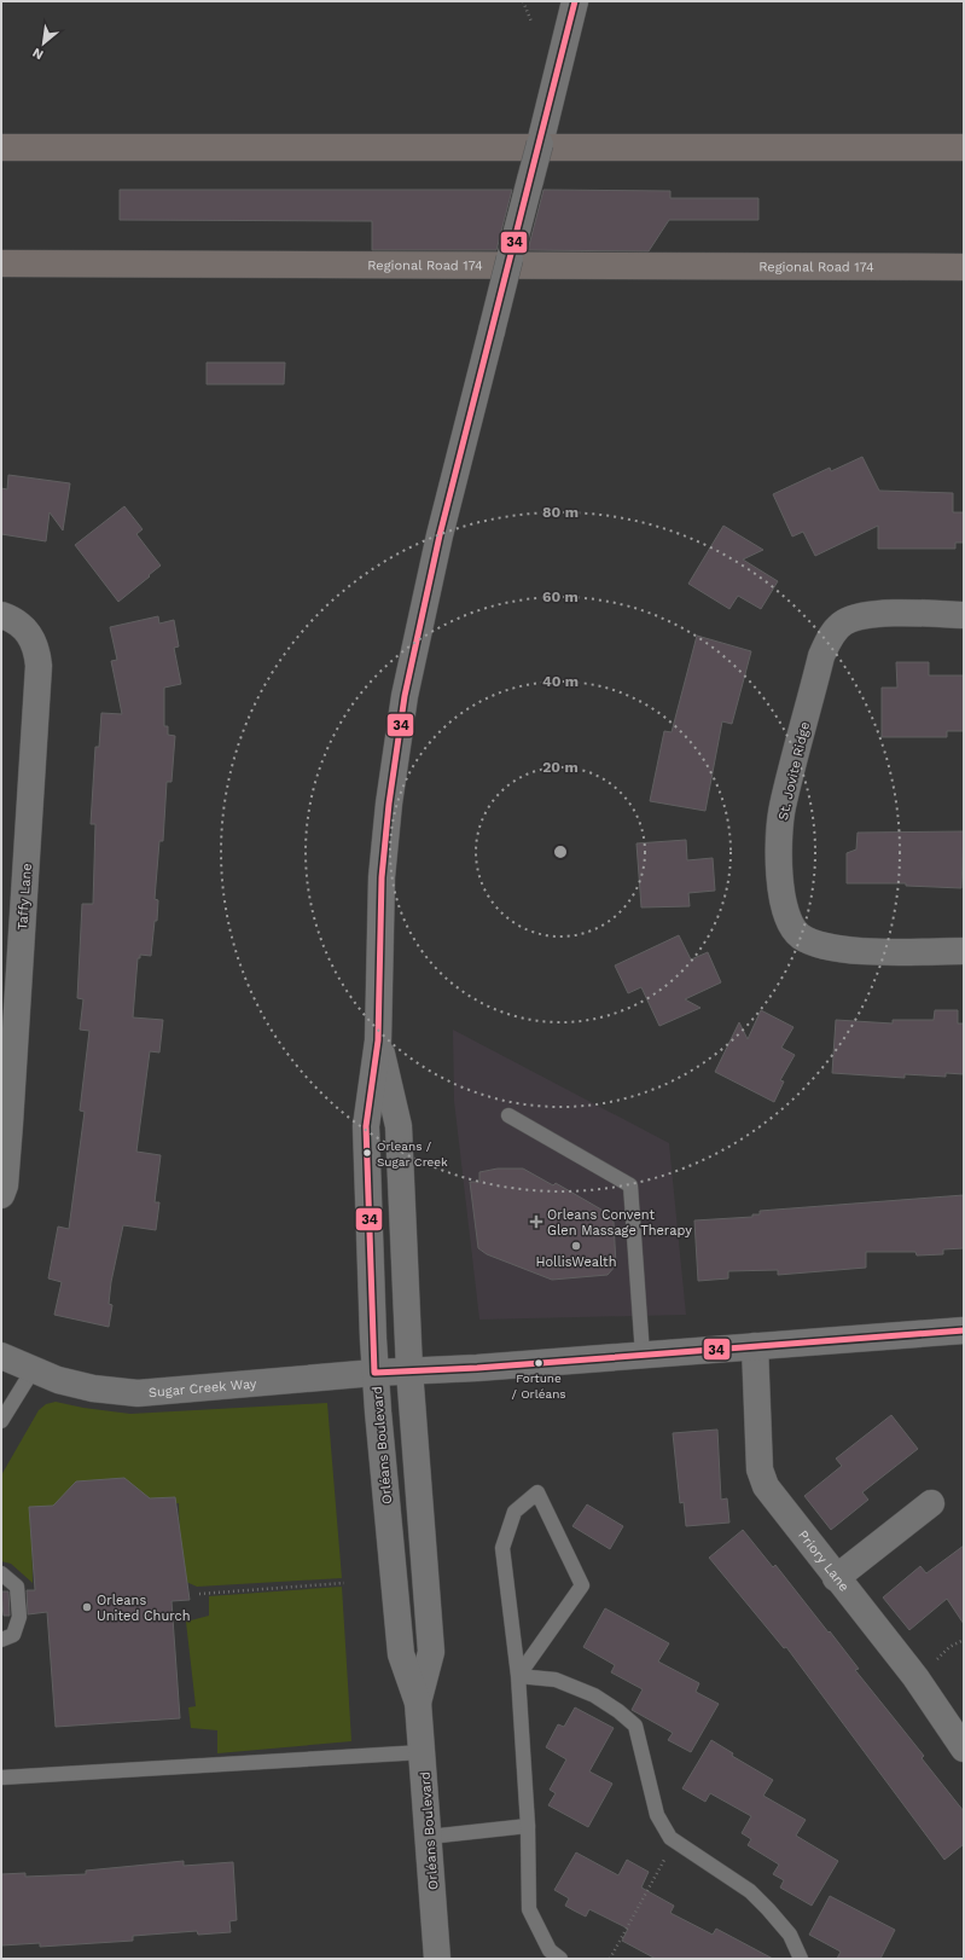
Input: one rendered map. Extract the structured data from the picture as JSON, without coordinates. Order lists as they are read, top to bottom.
{
  "streets": {
    "highway": ["Regional Road 174"],
    "street": [
      "St. Jovite Ridge",
      "Taffy Lane",
      "Sugar Creek Way",
      "Orléans Boulevard",
      "Priory Lane"
    ]
  },
  "crossings": [
    ["Sugar Creek Way", "Orléans Boulevard"],
    ["Sugar Creek Way", "Priory Lane"]
  ],
  "places": {
    "other": [
      "Orleans / Sugar Creek",
      "HollisWealth",
      "Fortune / Orléans",
      "Orleans United Church"
    ],
    "health": ["Orleans Convent Glen Massage Therapy"]
  },
  "lines": ["transit line 34"],
  "north": "bottom left",
  "rings": [
    "80 m",
    "60 m",
    "40 m",
    "20 m"
  ]
}
